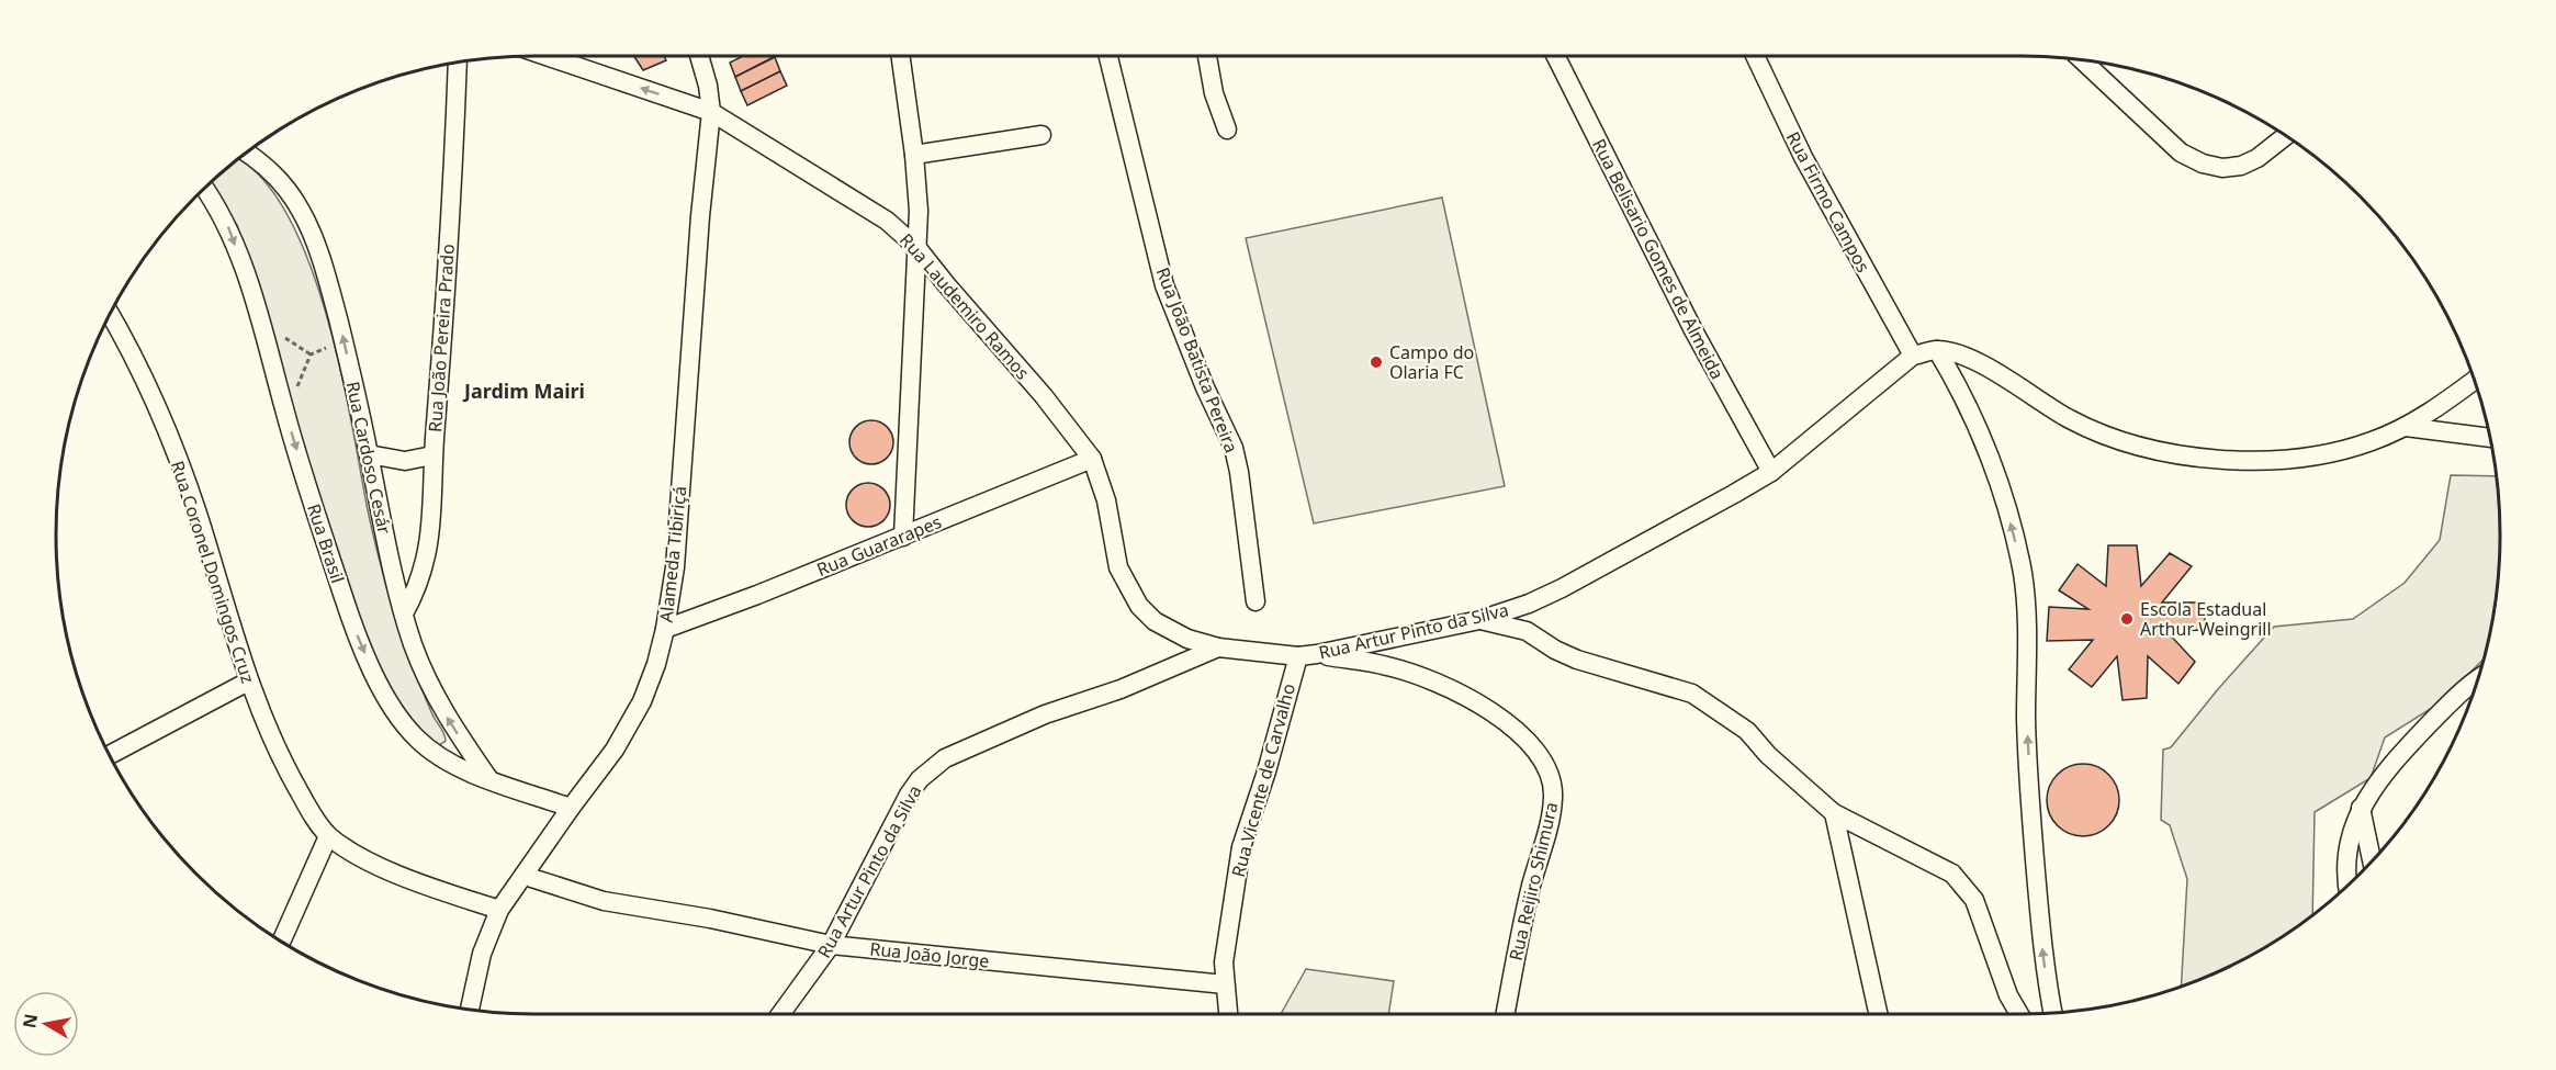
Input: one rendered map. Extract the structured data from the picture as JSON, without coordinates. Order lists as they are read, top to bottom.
{
  "streets": {
    "street": [
      "Rua Firmo Campos",
      "Rua Belisario Gomes de Almeida",
      "Rua Laudemiro Ramos",
      "Rua João Pereira Prado",
      "Rua João Batista Pereira",
      "Rua Cardoso Cesár",
      "Rua Brasil",
      "Rua Guararapes",
      "Alameda Tibiriçá",
      "Rua Coronel Domingos Cruz",
      "Rua Artur Pinto da Silva",
      "Rua Vicente de Carvalho",
      "Rua Reijiro Shimura",
      "Rua João Jorge"
    ]
  },
  "crossings": [
    ["Rua Firmo Campos", "Rua Artur Pinto da Silva"],
    ["Rua Belisario Gomes de Almeida", "Rua Artur Pinto da Silva"],
    ["Rua Laudemiro Ramos", "Rua Guararapes"],
    ["Rua Laudemiro Ramos", "Alameda Tibiriçá"],
    ["Rua Laudemiro Ramos", "Rua Artur Pinto da Silva"],
    ["Rua João Pereira Prado", "Rua Cardoso Cesár"],
    ["Rua Cardoso Cesár", "Rua Brasil"],
    ["Rua Brasil", "Alameda Tibiriçá"],
    ["Rua Guararapes", "Alameda Tibiriçá"],
    ["Alameda Tibiriçá", "Rua João Jorge"],
    ["Rua Artur Pinto da Silva", "Rua Vicente de Carvalho"],
    ["Rua Artur Pinto da Silva", "Rua Reijiro Shimura"],
    ["Rua Artur Pinto da Silva", "Rua João Jorge"],
    ["Rua Vicente de Carvalho", "Rua João Jorge"]
  ],
  "one_way": ["Rua Cardoso Cesár", "Rua Brasil"],
  "districts": ["Jardim Mairi"],
  "places": ["Campo do Olaria FC", "Escola Estadual Arthur Weingrill"],
  "north": "left"
}
